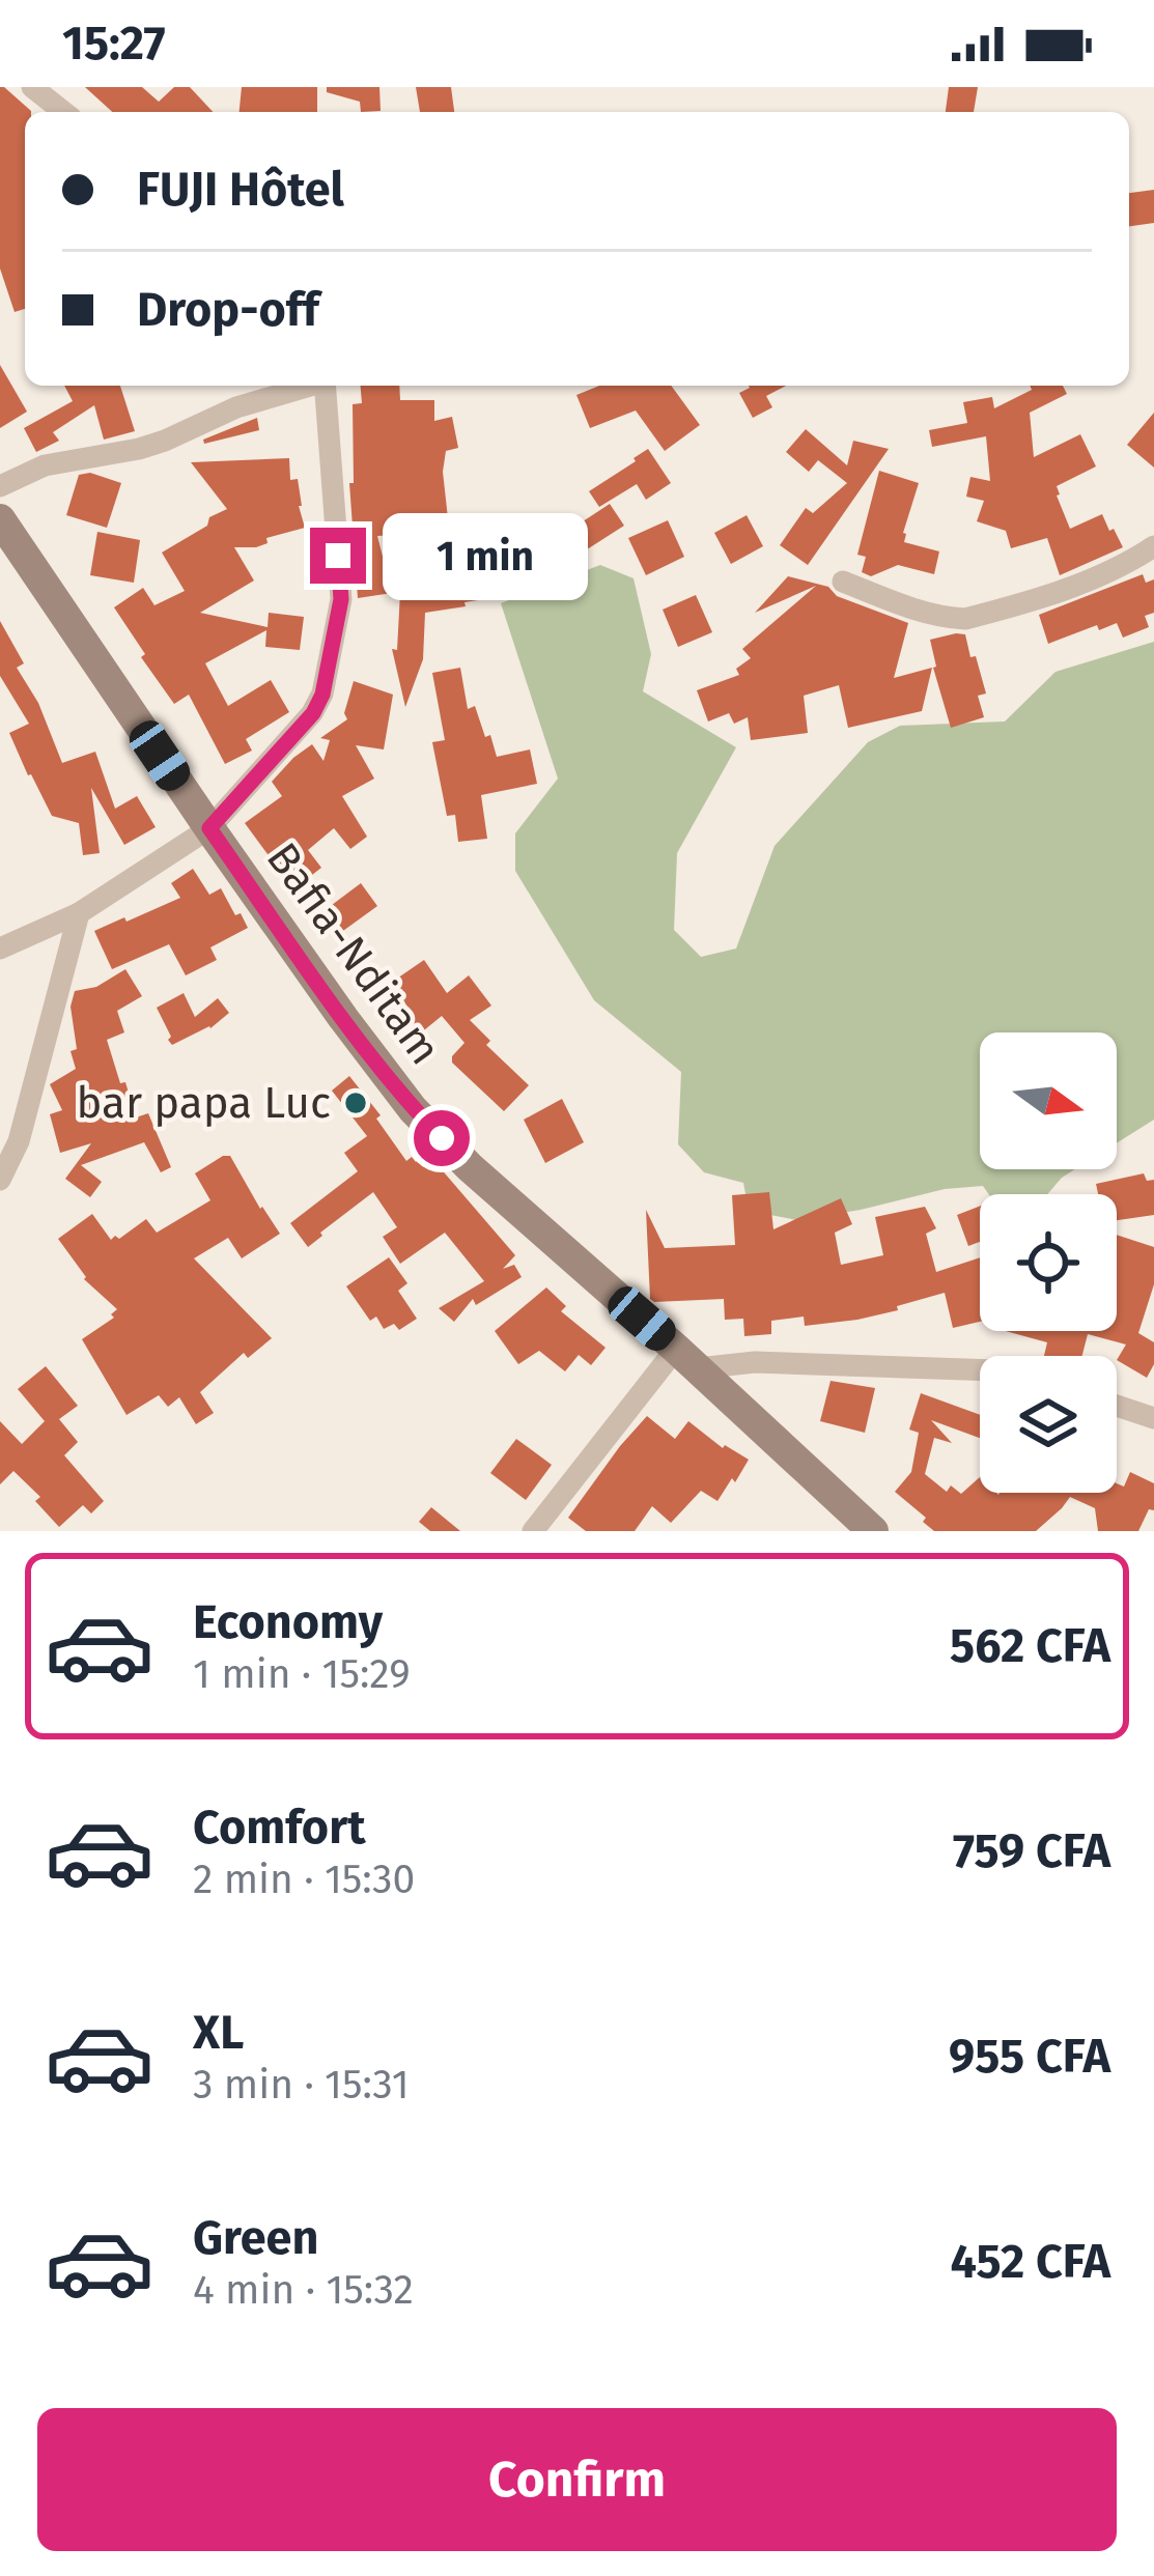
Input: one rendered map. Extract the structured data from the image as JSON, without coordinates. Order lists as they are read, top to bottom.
{
  "streets": {
    "main road": ["Bafia-Nditam"]
  },
  "places": ["bar papa Luc"],
  "north": "right",
  "page": {
    "status": "15:27",
    "banner": ["FUJI Hôtel", "Drop-off"],
    "bubble": "1 min",
    "list": [
      {
        "name": "Economy",
        "note": "1 min · 15:29",
        "value": "562 CFA"
      },
      {
        "name": "Comfort",
        "note": "2 min · 15:30",
        "value": "759 CFA"
      },
      {
        "name": "XL",
        "note": "3 min · 15:31",
        "value": "955 CFA"
      },
      {
        "name": "Green",
        "note": "4 min · 15:32",
        "value": "452 CFA"
      }
    ],
    "buttons": "Confirm"
  }
}
